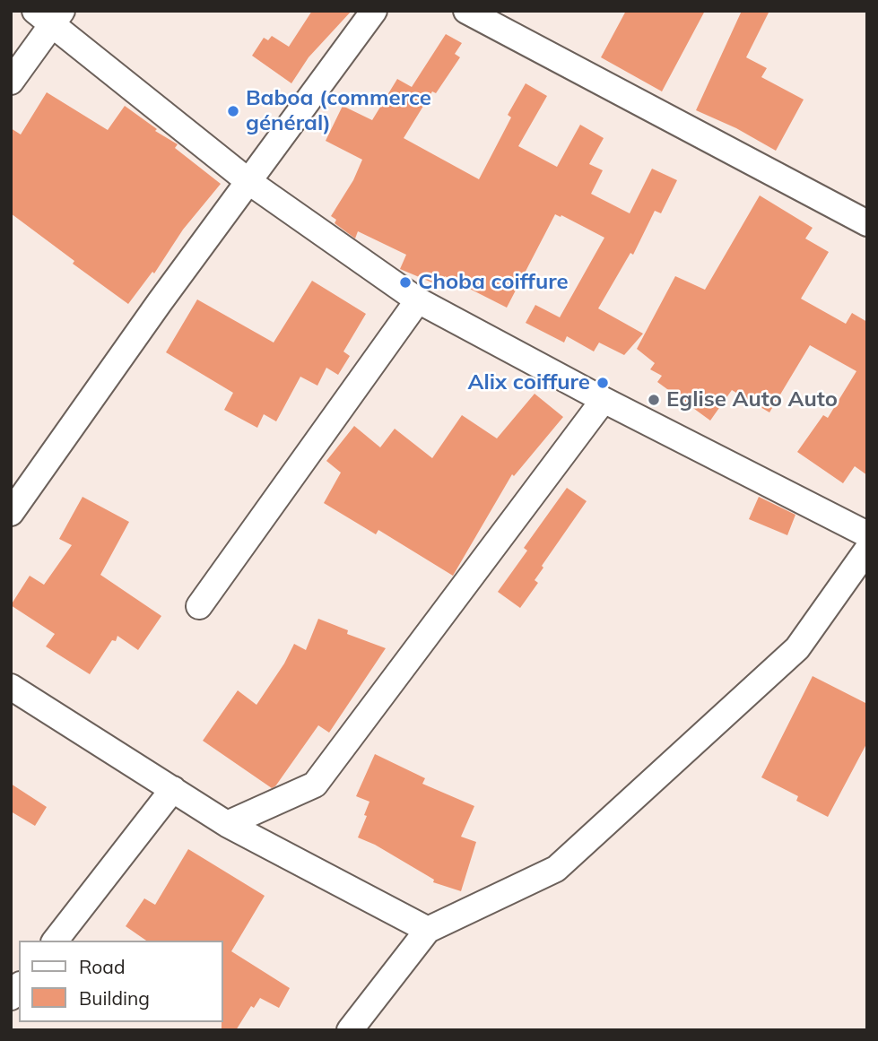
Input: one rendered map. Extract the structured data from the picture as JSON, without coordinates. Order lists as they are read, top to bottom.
{
  "places": [
    "Baboa (commerce général)",
    "Choba coiffure",
    "Alix coiffure",
    "Eglise Auto Auto"
  ],
  "legend": ["Road", "Building"]
}
